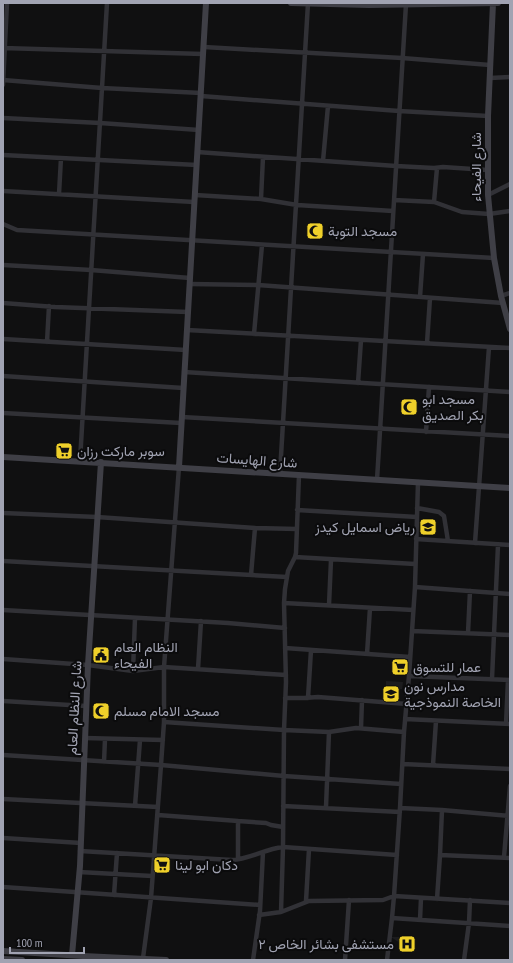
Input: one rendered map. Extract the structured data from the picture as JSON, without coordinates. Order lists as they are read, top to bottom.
{
  "streets": {
    "street": ["شارع الفيحاء", "شارع الهايسات", "شارع النظام العام"]
  },
  "crossings": [
    ["شارع الهايسات", "شارع النظام العام"]
  ],
  "places": {
    "mosque": ["مسجد التوبة", "مسجد ابو بكر الصديق", "مسجد الامام مسلم"],
    "supermarket": ["سوبر ماركت رزان", "عمار للتسوق", "دكان ابو لينا"],
    "school or university": ["رياض اسمايل كيدز", "مدارس نون الخاصة النموذجية"],
    "public building": ["النظام العام الفيحاء"],
    "hospital": ["مستشفى بشائر الخاص ٢"]
  },
  "scale_bar": "100 m"
}
